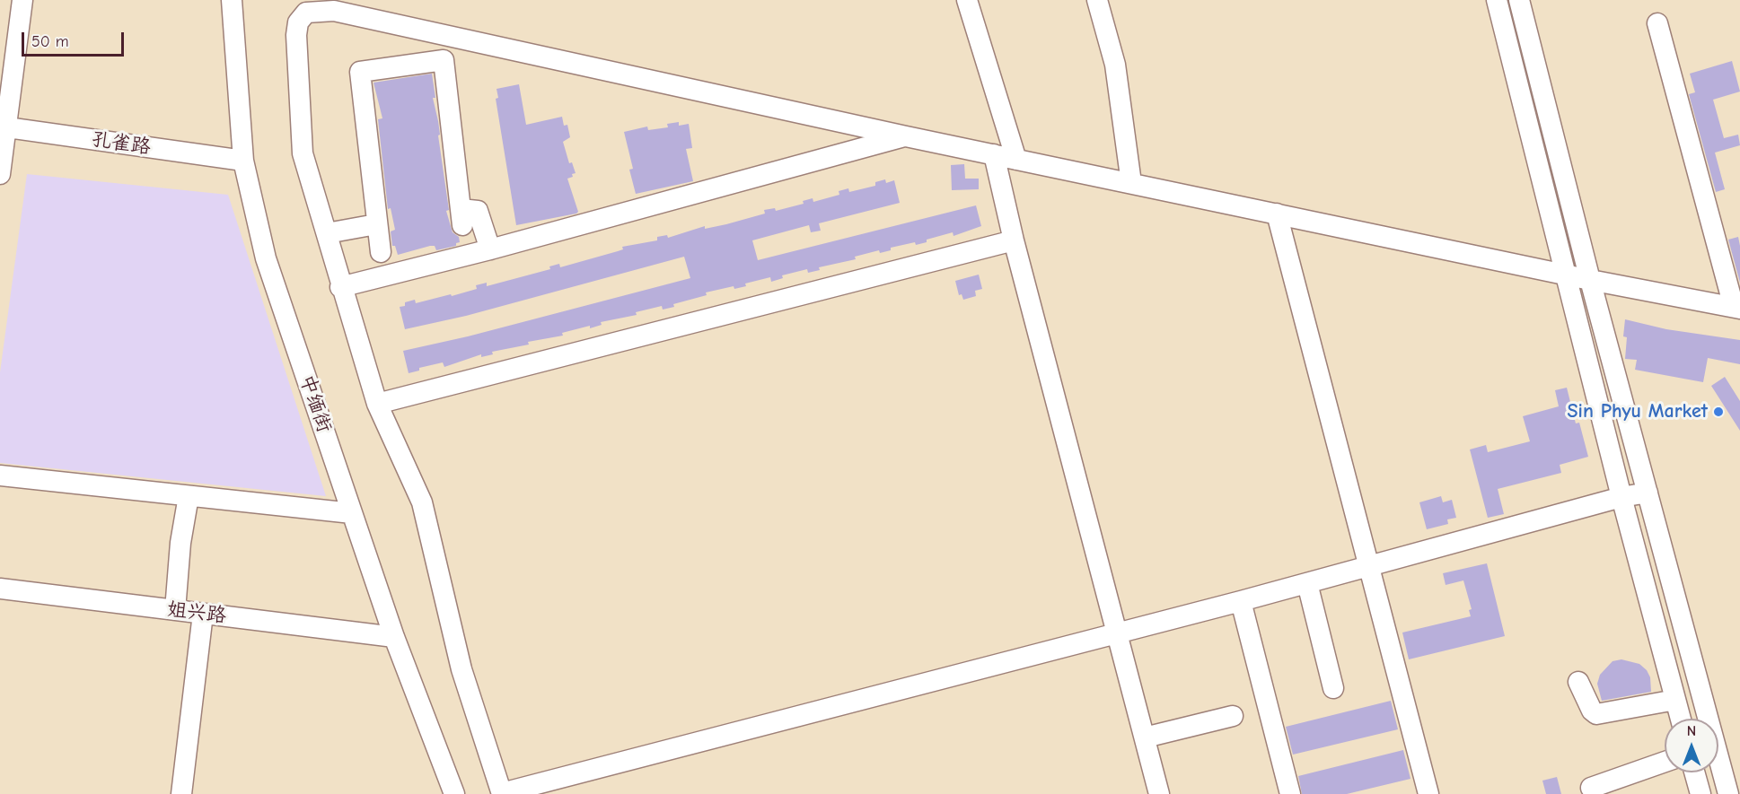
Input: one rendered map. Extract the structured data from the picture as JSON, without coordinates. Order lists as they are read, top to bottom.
{
  "streets": {
    "street": ["孔雀路", "中缅街", "姐兴路"]
  },
  "crossings": [
    ["孔雀路", "中缅街"],
    ["中缅街", "姐兴路"]
  ],
  "places": ["Sin Phyu Market"],
  "scale_bar": "50 m",
  "north": "top"
}
